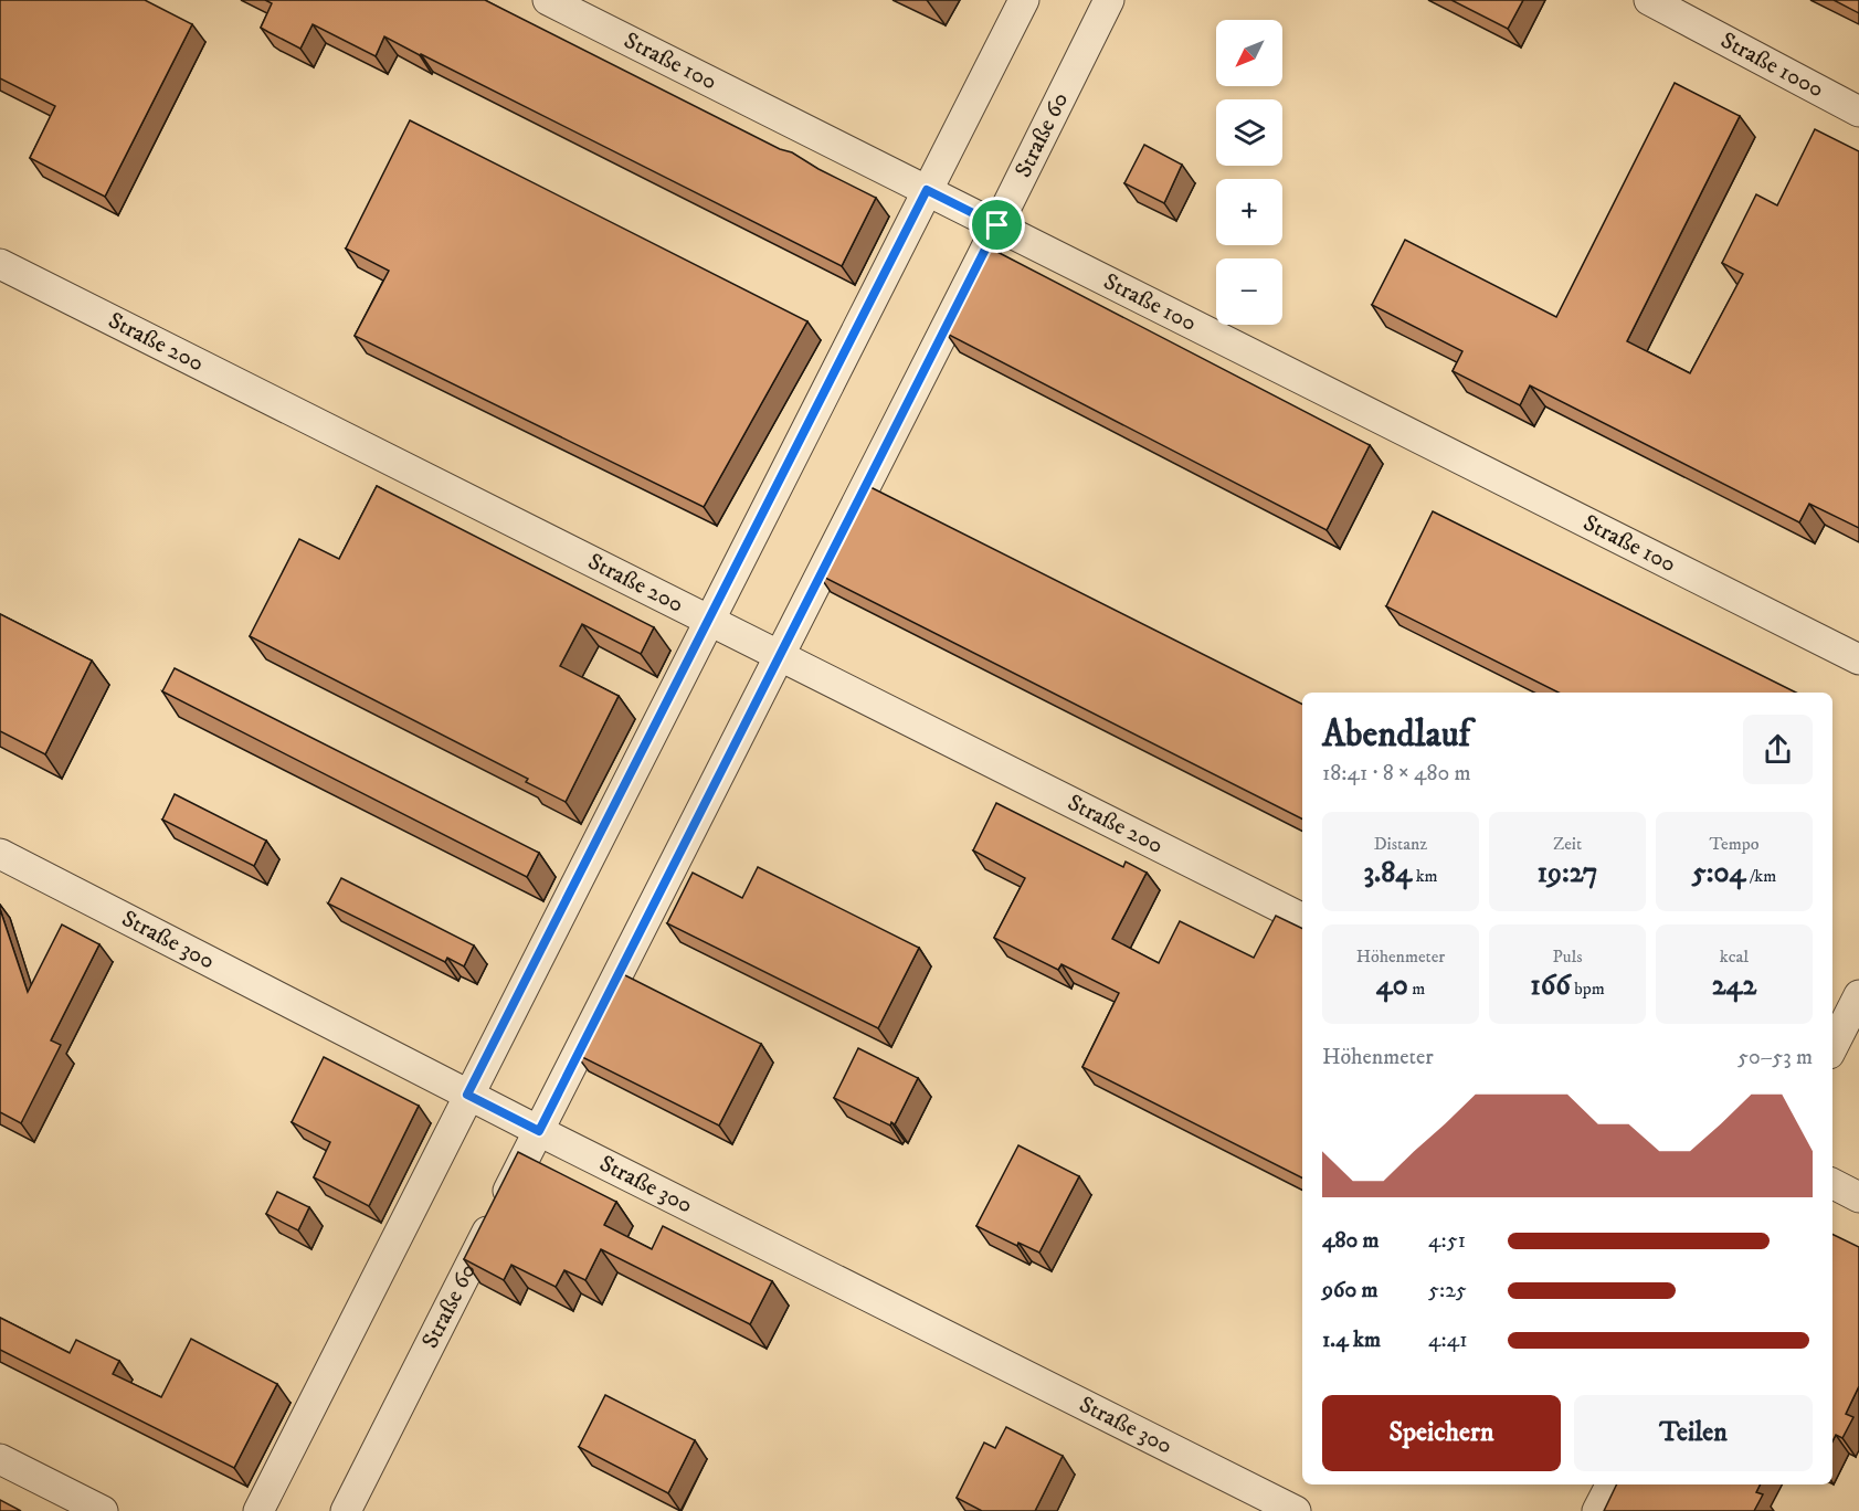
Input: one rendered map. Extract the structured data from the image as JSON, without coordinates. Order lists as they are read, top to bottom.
{
  "streets": {
    "street": [
      "Straße 100",
      "Straße 1000",
      "Straße 60",
      "Straße 200",
      "Straße 300"
    ]
  },
  "crossings": [
    ["Straße 100", "Straße 60"],
    ["Straße 60", "Straße 200"],
    ["Straße 60", "Straße 300"]
  ],
  "north": "bottom left",
  "page": {
    "map_buttons": ["+", "−"],
    "heading": ["Abendlauf", "18:41 · 8 × 480 m"],
    "stats": [
      ["Distanz", "3.84 km"],
      ["Zeit", "19:27"],
      ["Tempo", "5:04 /km"],
      ["Höhenmeter", "40 m"],
      ["Puls", "166 bpm"],
      ["kcal", "242"]
    ],
    "chart": ["Höhenmeter", "50–53 m"],
    "list": [
      {
        "name": "480 m",
        "note": "4:51"
      },
      {
        "name": "960 m",
        "note": "5:25"
      },
      {
        "name": "1.4 km",
        "note": "4:41"
      }
    ],
    "buttons": ["Speichern", "Teilen"]
  }
}
